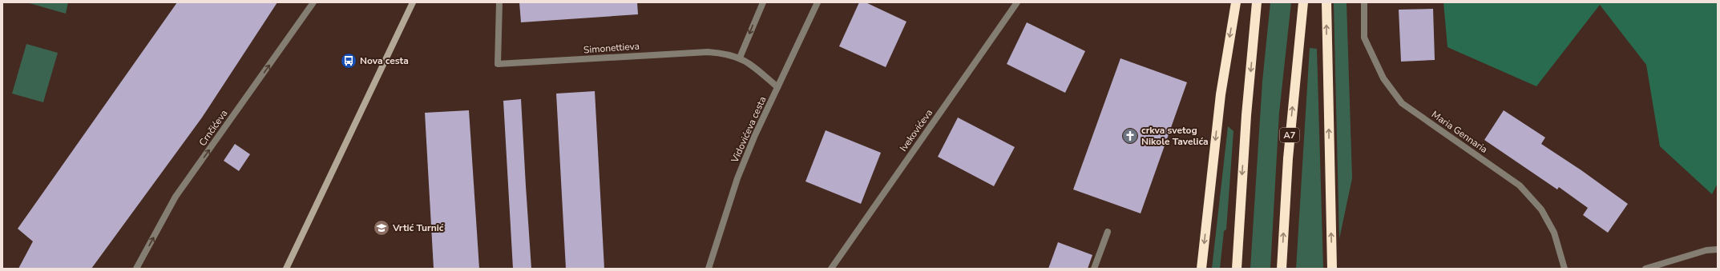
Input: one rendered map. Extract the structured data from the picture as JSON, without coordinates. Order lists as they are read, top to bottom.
{
  "streets": {
    "highway": ["A7"],
    "street": [
      "Simonettieva",
      "Crnčićeva",
      "Vidovićeva cesta",
      "Ivekovićeva",
      "Maria Gennaria"
    ]
  },
  "crossings": [
    ["Simonettieva", "Vidovićeva cesta"]
  ],
  "one_way": ["Crnčićeva"],
  "places": {
    "bus stop": ["Nova cesta"],
    "church": ["crkva svetog Nikole Tavelića"],
    "school or university": ["Vrtić Turnić"]
  }
}
